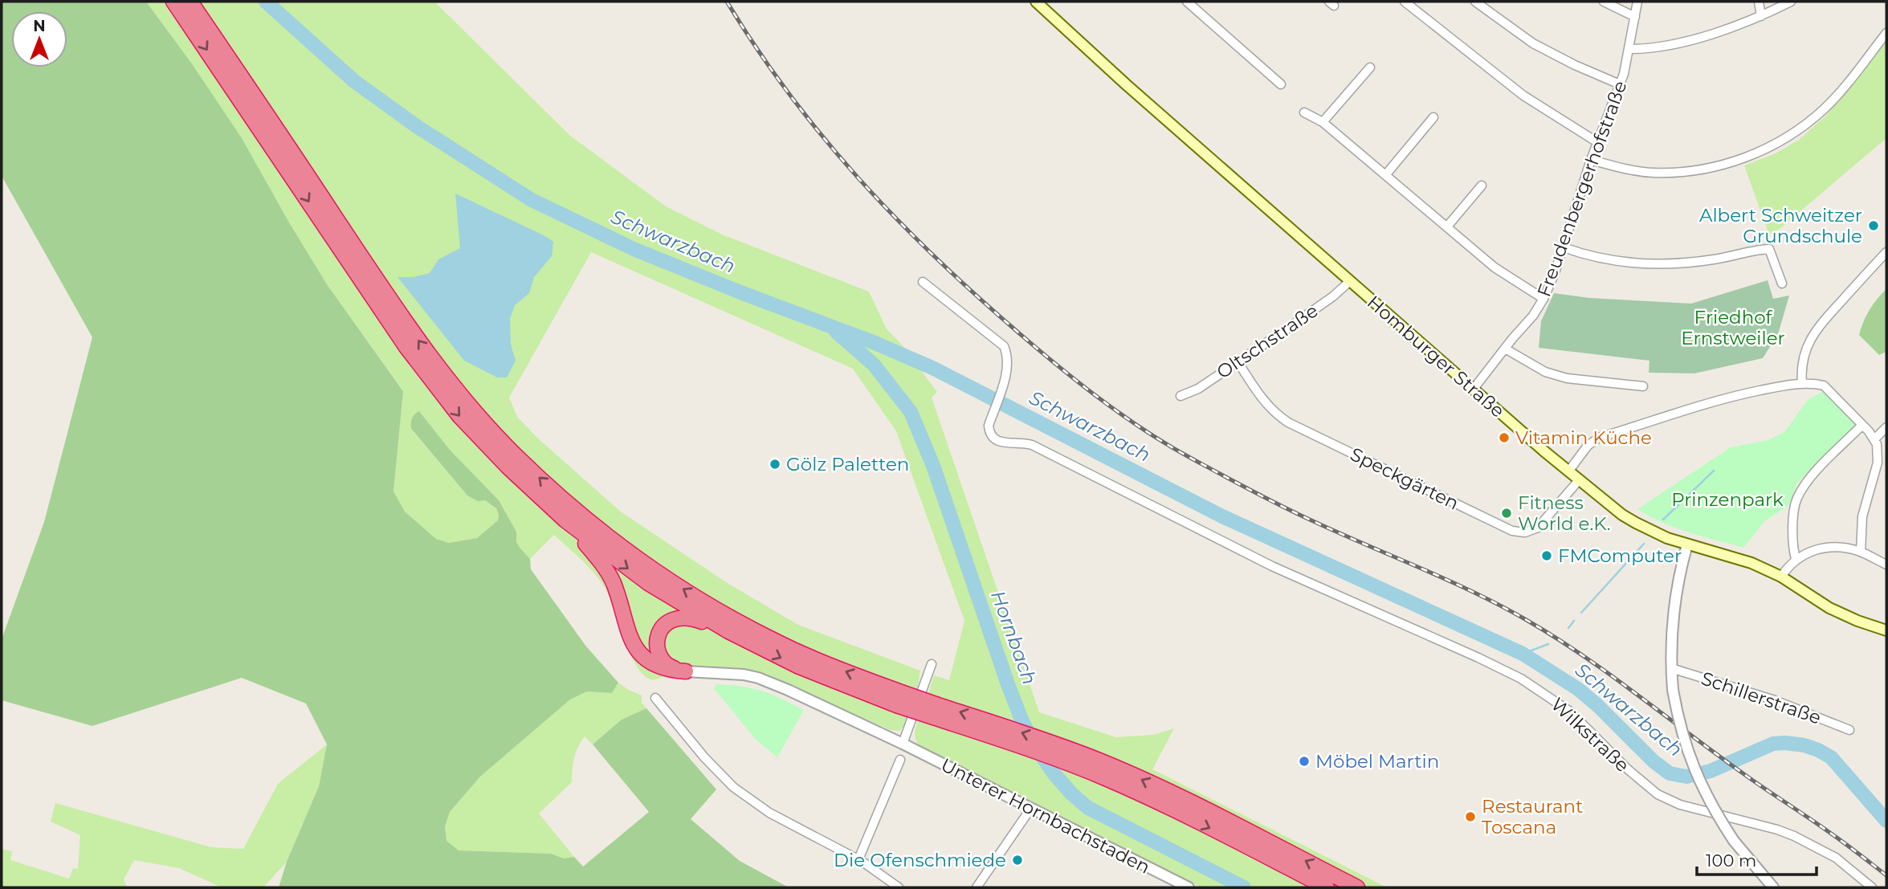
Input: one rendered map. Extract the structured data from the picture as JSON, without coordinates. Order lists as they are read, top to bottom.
{
  "streets": {
    "main road": ["Homburger Straße"],
    "street": [
      "Freudenbergerhofstraße",
      "Oltschstraße",
      "Speckgärten",
      "Schillerstraße",
      "Wilkstraße",
      "Unterer Hornbachstaden"
    ]
  },
  "crossings": [
    ["Freudenbergerhofstraße", "Homburger Straße"],
    ["Oltschstraße", "Homburger Straße"],
    ["Oltschstraße", "Speckgärten"],
    ["Homburger Straße", "Speckgärten"]
  ],
  "water": ["Schwarzbach", "Hornbach"],
  "parks": ["Friedhof Ernstweiler", "Prinzenpark"],
  "places": [
    "Albert Schweitzer Grundschule",
    "Vitamin Küche",
    "Gölz Paletten",
    "Fitness World e.K.",
    "FMComputer",
    "Möbel Martin",
    "Restaurant Toscana",
    "Die Ofenschmiede"
  ],
  "scale_bar": "100 m",
  "north": "top"
}
